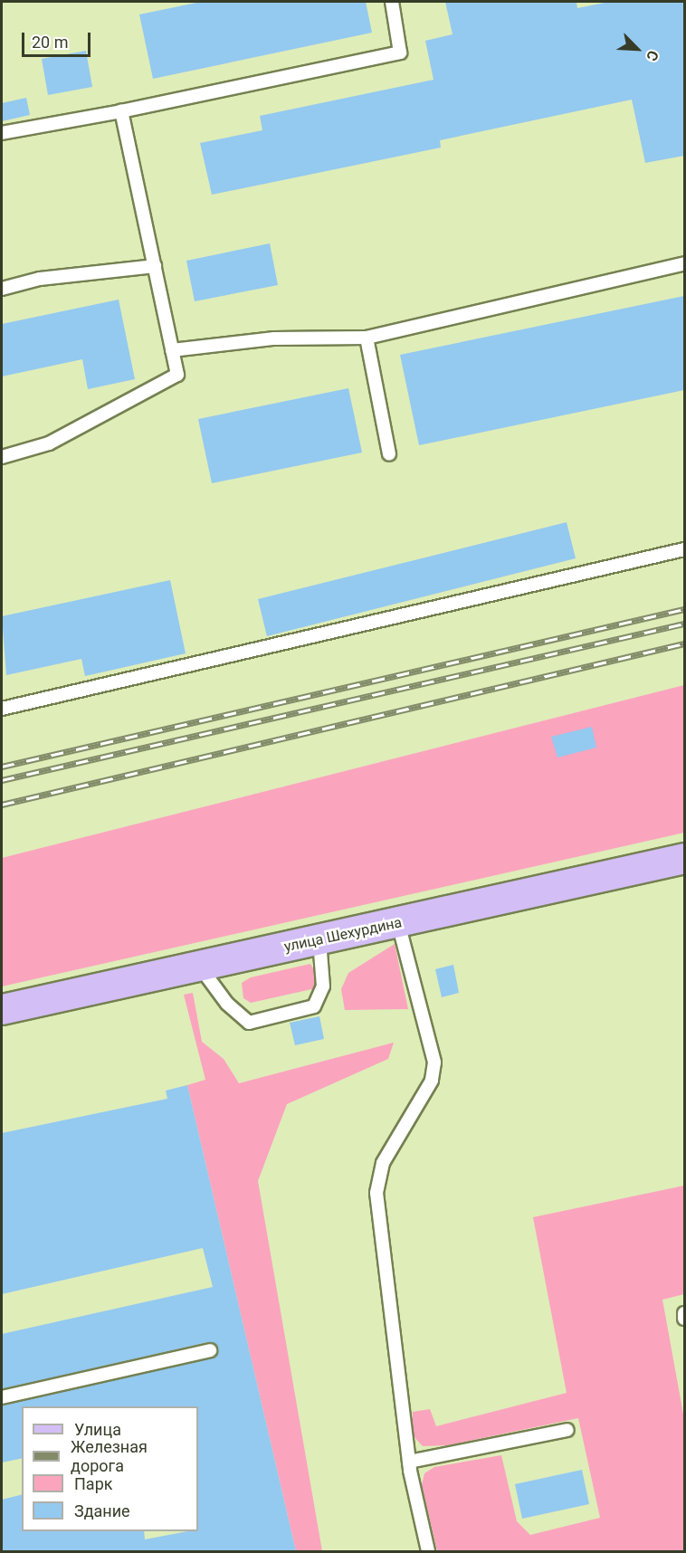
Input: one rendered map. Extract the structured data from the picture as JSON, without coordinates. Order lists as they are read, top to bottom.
{
  "streets": {
    "main road": ["улица Шехурдина"]
  },
  "legend": [
    "Улица",
    "Железная дорога",
    "Парк",
    "Здание"
  ],
  "scale_bar": "20 m",
  "north": "bottom right"
}
